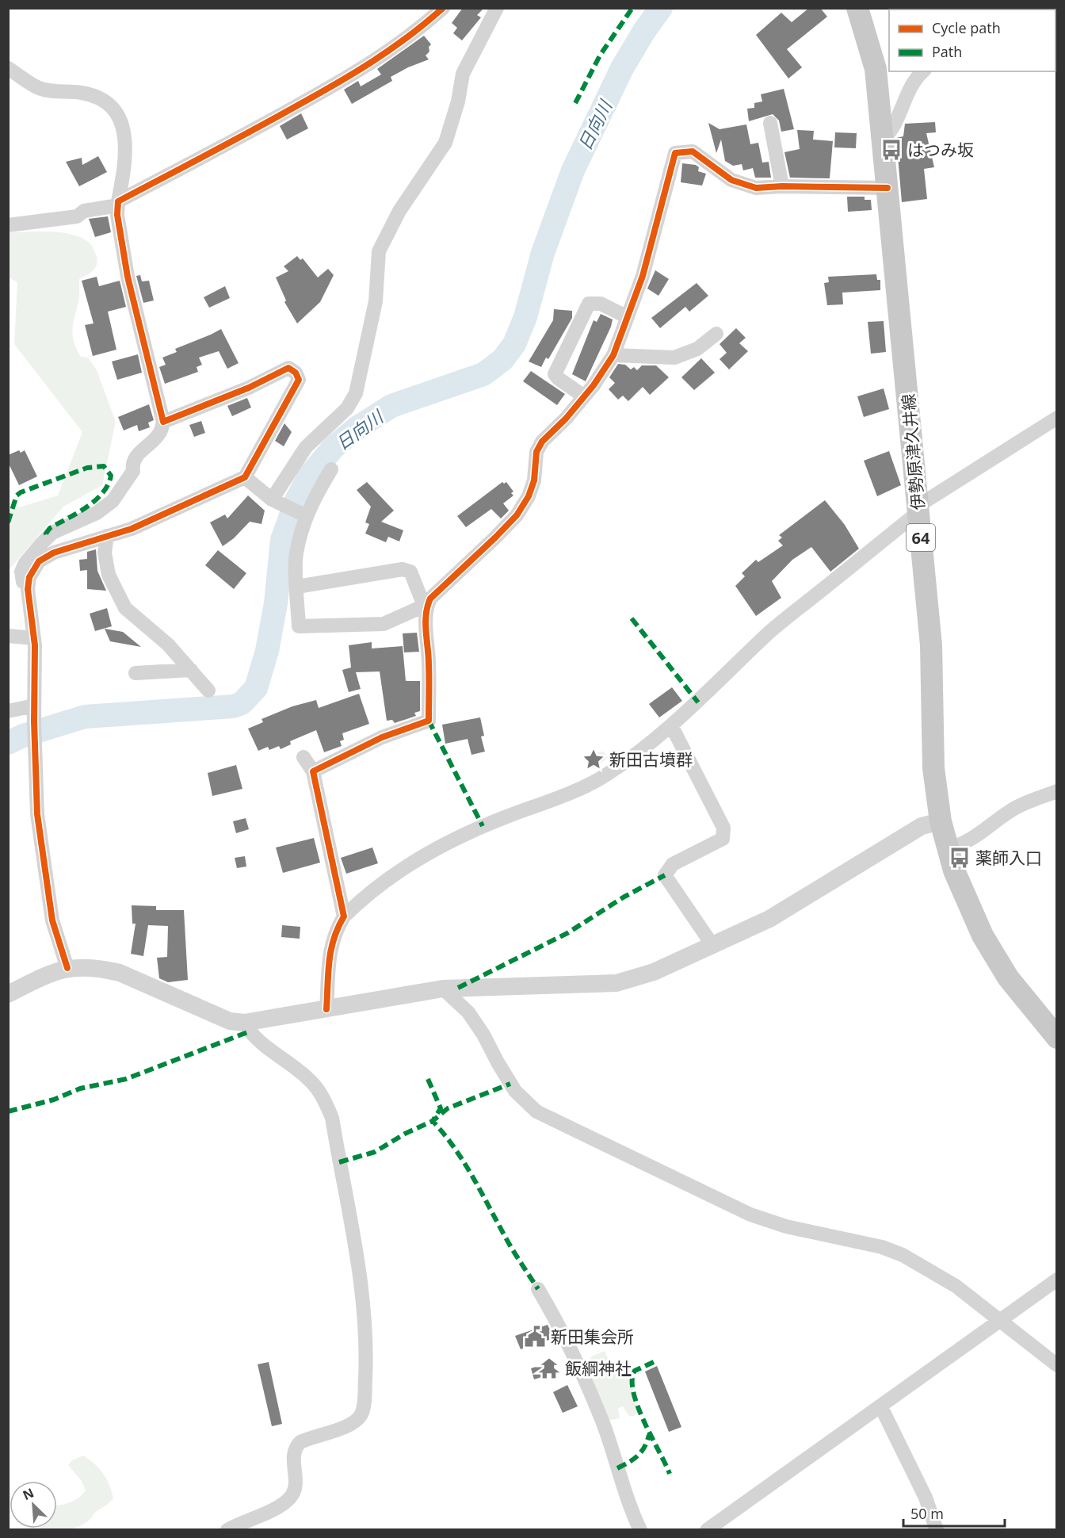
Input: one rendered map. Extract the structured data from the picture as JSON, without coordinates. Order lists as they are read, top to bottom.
{
  "streets": {
    "main road": ["伊勢原津久井線", "64"]
  },
  "water": ["日向川"],
  "places": {
    "bus stop": ["はつみ坂", "薬師入口"],
    "place": ["新田古墳群"],
    "public building": ["新田集会所"],
    "temple": ["飯綱神社"]
  },
  "legend": ["Cycle path", "Path"],
  "scale_bar": "50 m",
  "north": "top left"
}
